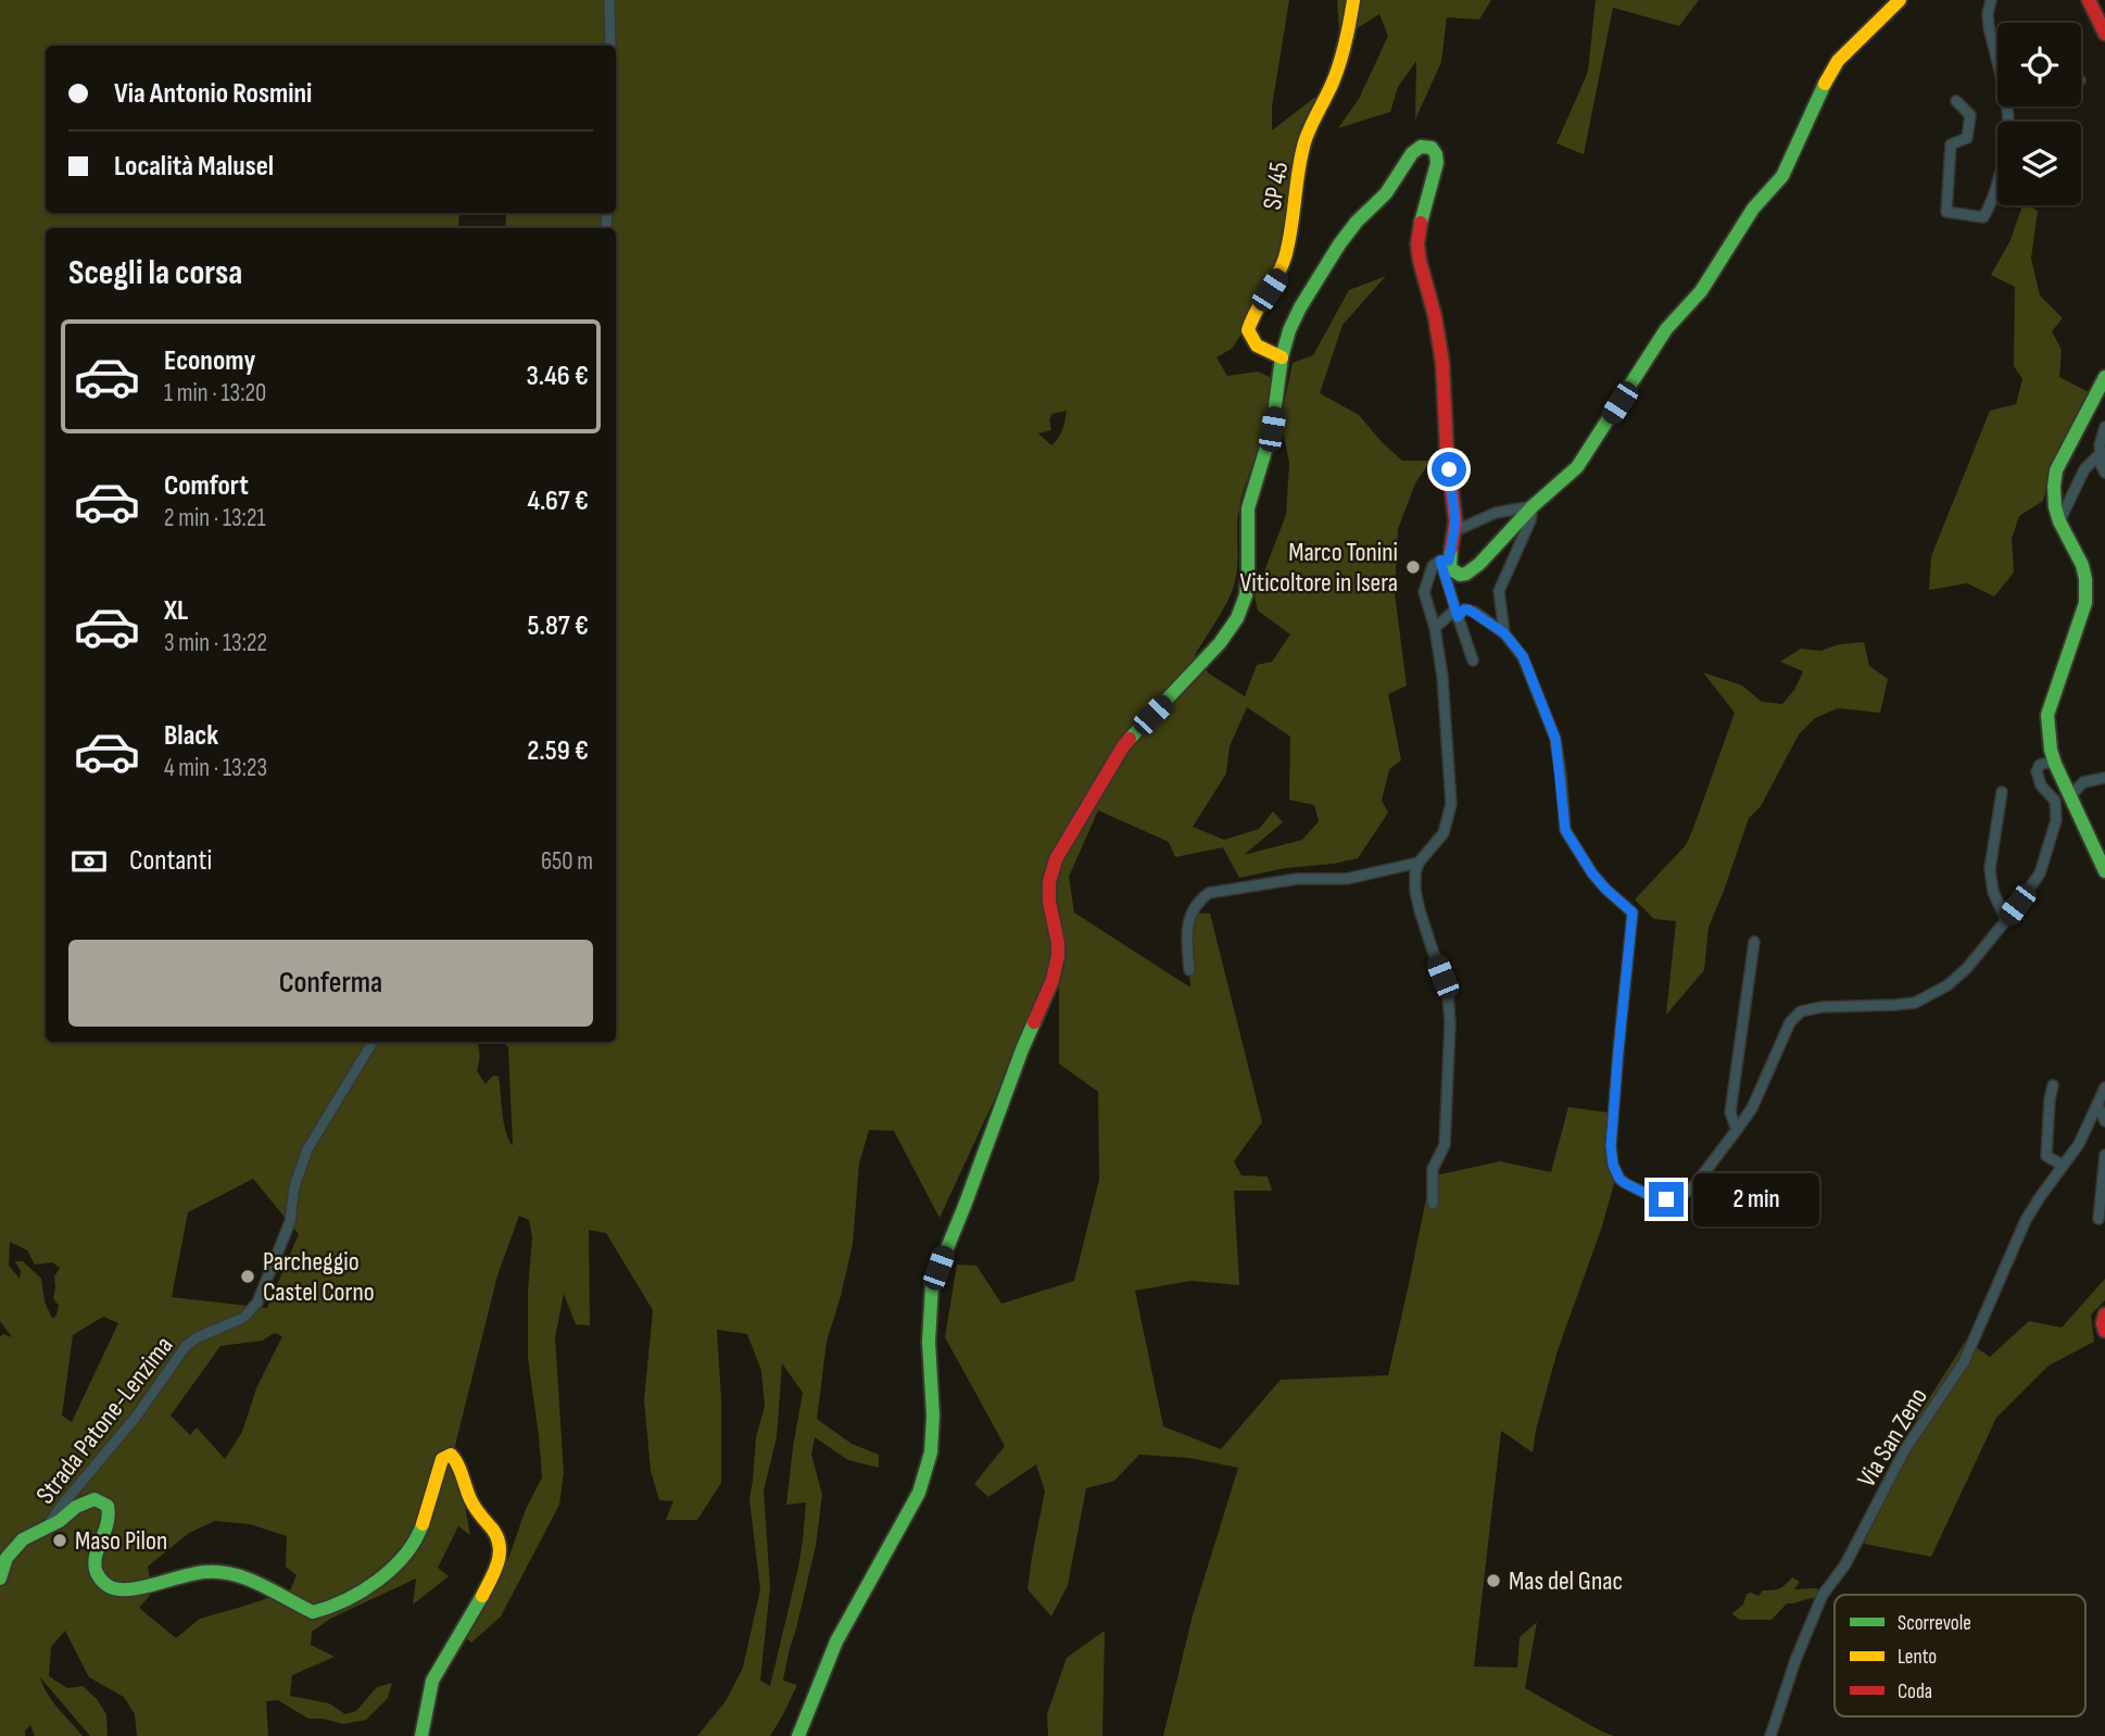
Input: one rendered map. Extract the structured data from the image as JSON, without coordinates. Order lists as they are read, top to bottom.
{
  "streets": {
    "street": ["SP 45", "Strada Patone-Lenzima", "Via San Zeno"]
  },
  "places": [
    "Marco Tonini Viticoltore in Isera",
    "Parcheggio Castel Corno",
    "Maso Pilon",
    "Mas del Gnac"
  ],
  "legend": ["Scorrevole", "Lento", "Coda"],
  "page": {
    "banner": ["Via Antonio Rosmini", "Località Malusel"],
    "heading": "Scegli la corsa",
    "list": [
      {
        "name": "Economy",
        "note": "1 min · 13:20",
        "value": "3.46 €"
      },
      {
        "name": "Comfort",
        "note": "2 min · 13:21",
        "value": "4.67 €"
      },
      {
        "name": "XL",
        "note": "3 min · 13:22",
        "value": "5.87 €"
      },
      {
        "name": "Black",
        "note": "4 min · 13:23",
        "value": "2.59 €"
      }
    ],
    "pay": ["Contanti", "650 m"],
    "buttons": "Conferma",
    "bubble": "2 min"
  }
}
